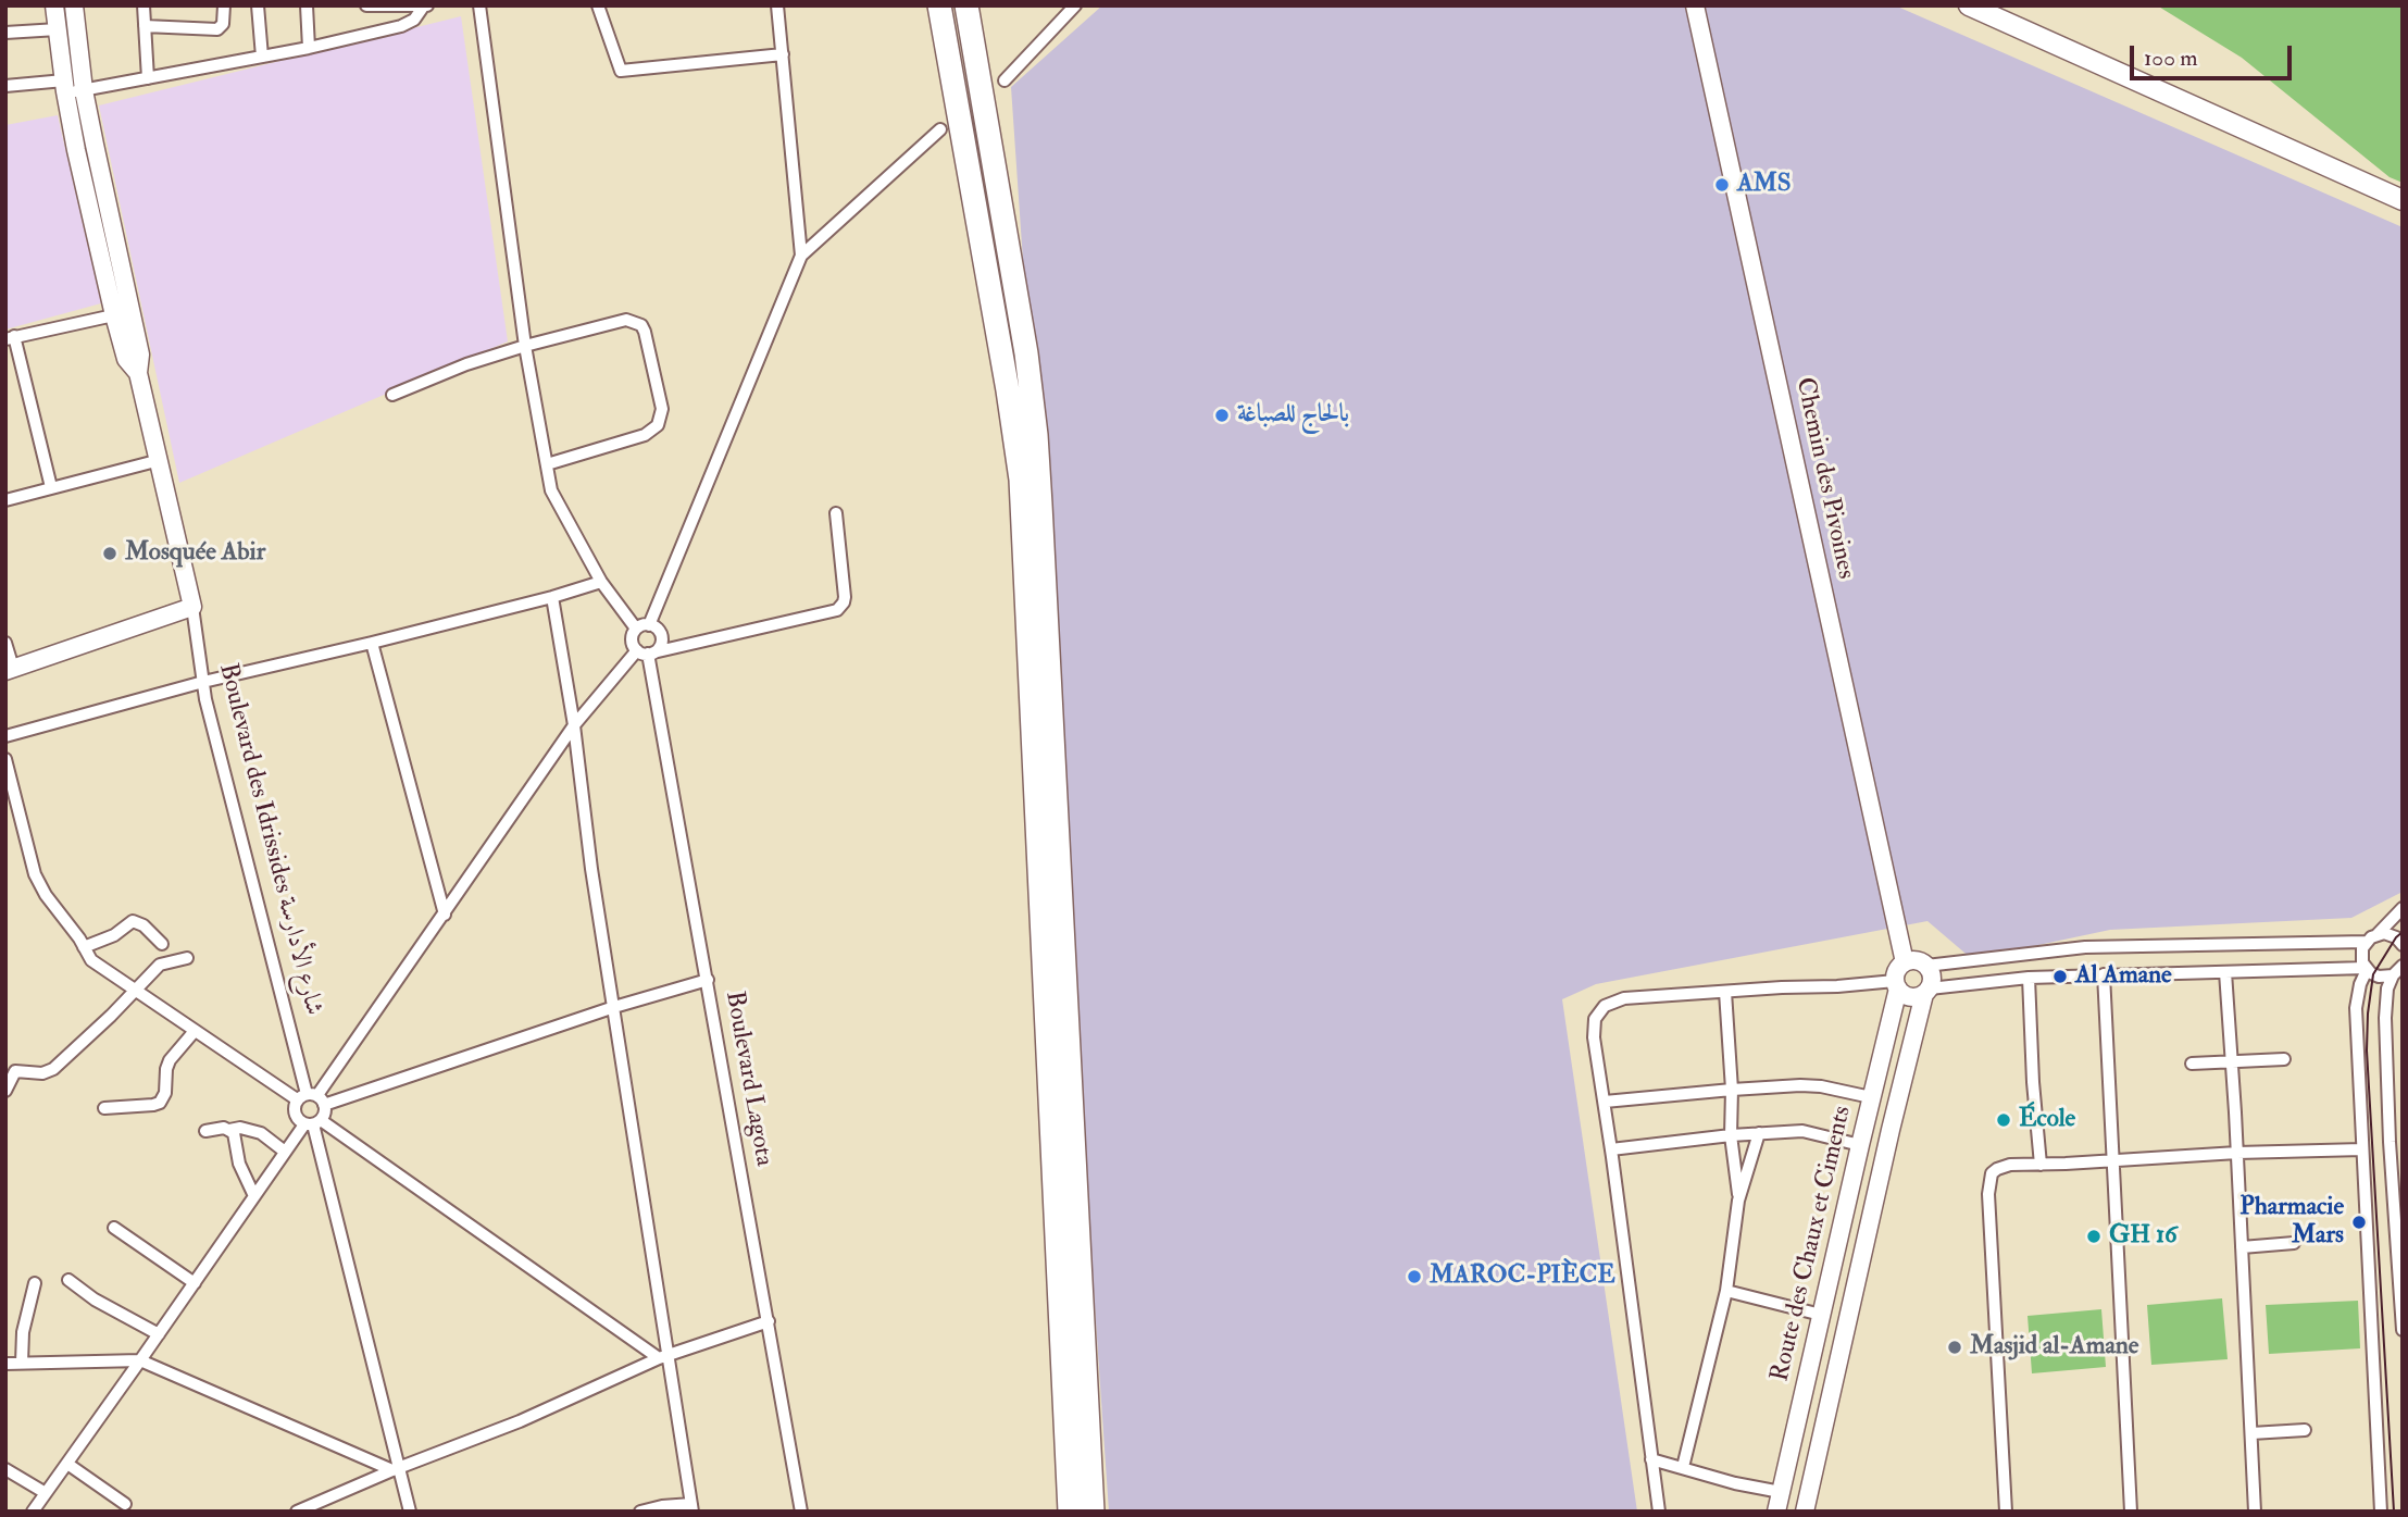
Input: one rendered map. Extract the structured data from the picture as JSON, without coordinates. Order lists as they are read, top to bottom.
{
  "streets": {
    "street": [
      "Chemin des Pivoines",
      "Boulevard des Idrissides شارع الأدارسة",
      "Boulevard Lagota",
      "Route des Chaux et Ciments"
    ]
  },
  "crossings": [
    ["Chemin des Pivoines", "Route des Chaux et Ciments"]
  ],
  "places": [
    "AMS",
    "بالحاج للصباغة",
    "Mosquée Abir",
    "Al Amane",
    "École",
    "Pharmacie Mars",
    "GH 16",
    "MAROC-PIÈCE",
    "Masjid al-Amane"
  ],
  "scale_bar": "100 m"
}
